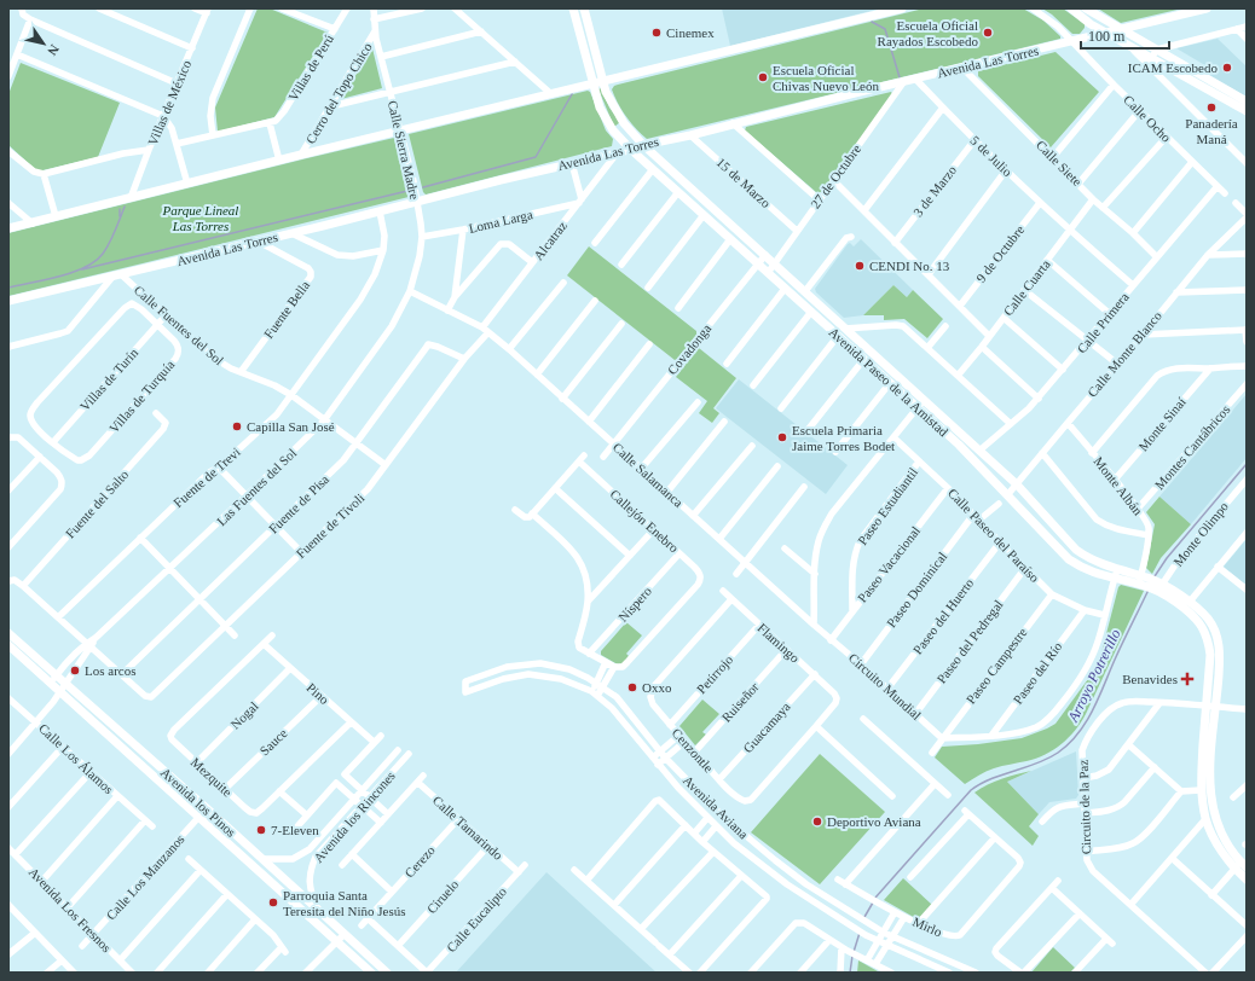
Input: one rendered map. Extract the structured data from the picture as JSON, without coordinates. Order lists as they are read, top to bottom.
{
  "streets": {
    "street": [
      "Avenida Las Torres",
      "Villas de Perú",
      "Cerro del Topo Chico",
      "Villas de México",
      "Calle Ocho",
      "Calle Sierra Madre",
      "5 de Julio",
      "Calle Siete",
      "27 de Octubre",
      "15 de Marzo",
      "3 de Marzo",
      "Loma Larga",
      "Alcatraz",
      "9 de Octubre",
      "Calle Cuarta",
      "Fuente Bella",
      "Calle Primera",
      "Calle Fuentes del Sol",
      "Covadonga",
      "Calle Monte Blanco",
      "Villas de Turín",
      "Avenida Paseo de la Amistad",
      "Villas de Turquía",
      "Monte Sinaí",
      "Montes Cantábricos",
      "Calle Salamanca",
      "Fuente de Trevi",
      "Monte Albán",
      "Las Fuentes del Sol",
      "Fuente del Salto",
      "Fuente de Pisa",
      "Paseo Estudiantil",
      "Callejón Enebro",
      "Fuente de Tívoli",
      "Monte Olimpo",
      "Calle Paseo del Paraíso",
      "Paseo Vacacional",
      "Paseo Dominical",
      "Níspero",
      "Paseo del Huerto",
      "Paseo del Pedregal",
      "Flamingo",
      "Paseo Campestre",
      "Paseo del Río",
      "Petirrojo",
      "Circuito Mundial",
      "Pino",
      "Ruiseñor",
      "Nogal",
      "Guacamaya",
      "Sauce",
      "Cenzontle",
      "Calle Los Álamos",
      "Mezquite",
      "Avenida los Pinos",
      "Avenida Aviana",
      "Circuito de la Paz",
      "Avenida los Rincones",
      "Calle Tamarindo",
      "Cerezo",
      "Calle Los Manzanos",
      "Ciruelo",
      "Avenida Los Fresnos",
      "Calle Eucalipto",
      "Mirlo"
    ]
  },
  "crossings": [
    ["Avenida Las Torres", "Calle Ocho"],
    ["Avenida Las Torres", "Calle Sierra Madre"],
    ["Avenida Las Torres", "5 de Julio"],
    ["Avenida Las Torres", "Calle Siete"],
    ["Avenida Las Torres", "27 de Octubre"],
    ["Avenida Las Torres", "15 de Marzo"],
    ["Avenida Las Torres", "Alcatraz"],
    ["Avenida Las Torres", "Fuente Bella"],
    ["Avenida Las Torres", "Calle Fuentes del Sol"],
    ["Avenida Las Torres", "Avenida Paseo de la Amistad"],
    ["Cerro del Topo Chico", "Calle Sierra Madre"],
    ["Calle Ocho", "Calle Primera"],
    ["Calle Sierra Madre", "Loma Larga"],
    ["Calle Sierra Madre", "Calle Salamanca"],
    ["Calle Sierra Madre", "Las Fuentes del Sol"],
    ["5 de Julio", "3 de Marzo"],
    ["5 de Julio", "9 de Octubre"],
    ["5 de Julio", "Calle Cuarta"],
    ["5 de Julio", "Calle Primera"],
    ["Calle Siete", "Calle Cuarta"],
    ["Calle Siete", "Calle Primera"],
    ["27 de Octubre", "15 de Marzo"],
    ["27 de Octubre", "Avenida Paseo de la Amistad"],
    ["Loma Larga", "Alcatraz"],
    ["Alcatraz", "Calle Salamanca"],
    ["Alcatraz", "Fuente de Tívoli"],
    ["Fuente Bella", "Calle Fuentes del Sol"],
    ["Calle Primera", "Avenida Paseo de la Amistad"],
    ["Calle Fuentes del Sol", "Villas de Turín"],
    ["Calle Fuentes del Sol", "Fuente de Trevi"],
    ["Calle Fuentes del Sol", "Las Fuentes del Sol"],
    ["Calle Fuentes del Sol", "Fuente de Pisa"],
    ["Calle Fuentes del Sol", "Fuente de Tívoli"],
    ["Covadonga", "Avenida Paseo de la Amistad"],
    ["Covadonga", "Calle Salamanca"],
    ["Calle Monte Blanco", "Avenida Paseo de la Amistad"],
    ["Calle Monte Blanco", "Monte Albán"],
    ["Villas de Turín", "Villas de Turquía"],
    ["Avenida Paseo de la Amistad", "Monte Olimpo"],
    ["Monte Sinaí", "Monte Albán"],
    ["Montes Cantábricos", "Monte Albán"],
    ["Calle Salamanca", "Las Fuentes del Sol"],
    ["Calle Salamanca", "Fuente de Tívoli"],
    ["Calle Salamanca", "Circuito Mundial"],
    ["Las Fuentes del Sol", "Calle Los Álamos"],
    ["Las Fuentes del Sol", "Avenida los Pinos"],
    ["Fuente de Pisa", "Fuente de Tívoli"],
    ["Paseo Estudiantil", "Calle Paseo del Paraíso"],
    ["Paseo Estudiantil", "Paseo Vacacional"],
    ["Callejón Enebro", "Níspero"],
    ["Calle Paseo del Paraíso", "Paseo Vacacional"],
    ["Calle Paseo del Paraíso", "Paseo Dominical"],
    ["Calle Paseo del Paraíso", "Paseo del Huerto"],
    ["Calle Paseo del Paraíso", "Paseo del Pedregal"],
    ["Calle Paseo del Paraíso", "Paseo Campestre"],
    ["Calle Paseo del Paraíso", "Paseo del Río"],
    ["Paseo Vacacional", "Circuito Mundial"],
    ["Paseo Dominical", "Circuito Mundial"],
    ["Paseo del Huerto", "Circuito Mundial"],
    ["Paseo del Pedregal", "Circuito Mundial"],
    ["Flamingo", "Petirrojo"],
    ["Flamingo", "Ruiseñor"],
    ["Flamingo", "Guacamaya"],
    ["Flamingo", "Cenzontle"],
    ["Paseo Campestre", "Circuito Mundial"],
    ["Petirrojo", "Cenzontle"],
    ["Pino", "Nogal"],
    ["Pino", "Sauce"],
    ["Pino", "Mezquite"],
    ["Ruiseñor", "Cenzontle"],
    ["Nogal", "Mezquite"],
    ["Guacamaya", "Cenzontle"],
    ["Sauce", "Mezquite"],
    ["Avenida los Pinos", "Avenida los Rincones"],
    ["Avenida los Pinos", "Calle Los Manzanos"],
    ["Calle Tamarindo", "Cerezo"],
    ["Calle Tamarindo", "Ciruelo"],
    ["Calle Tamarindo", "Calle Eucalipto"],
    ["Calle Los Manzanos", "Avenida Los Fresnos"]
  ],
  "water": ["Arroyo Potrerillo"],
  "parks": ["Parque Lineal Las Torres"],
  "places": {
    "other": [
      "Cinemex",
      "Escuela Oficial Rayados Escobedo",
      "ICAM Escobedo",
      "Escuela Oficial Chivas Nuevo León",
      "Panadería Maná",
      "CENDI No. 13",
      "Capilla San José",
      "Escuela Primaria Jaime Torres Bodet",
      "Los arcos",
      "Oxxo",
      "Deportivo Aviana",
      "7-Eleven",
      "Parroquia Santa Teresita del Niño Jesús"
    ],
    "health": ["Benavides"]
  },
  "scale_bar": "100 m",
  "north": "bottom right"
}
